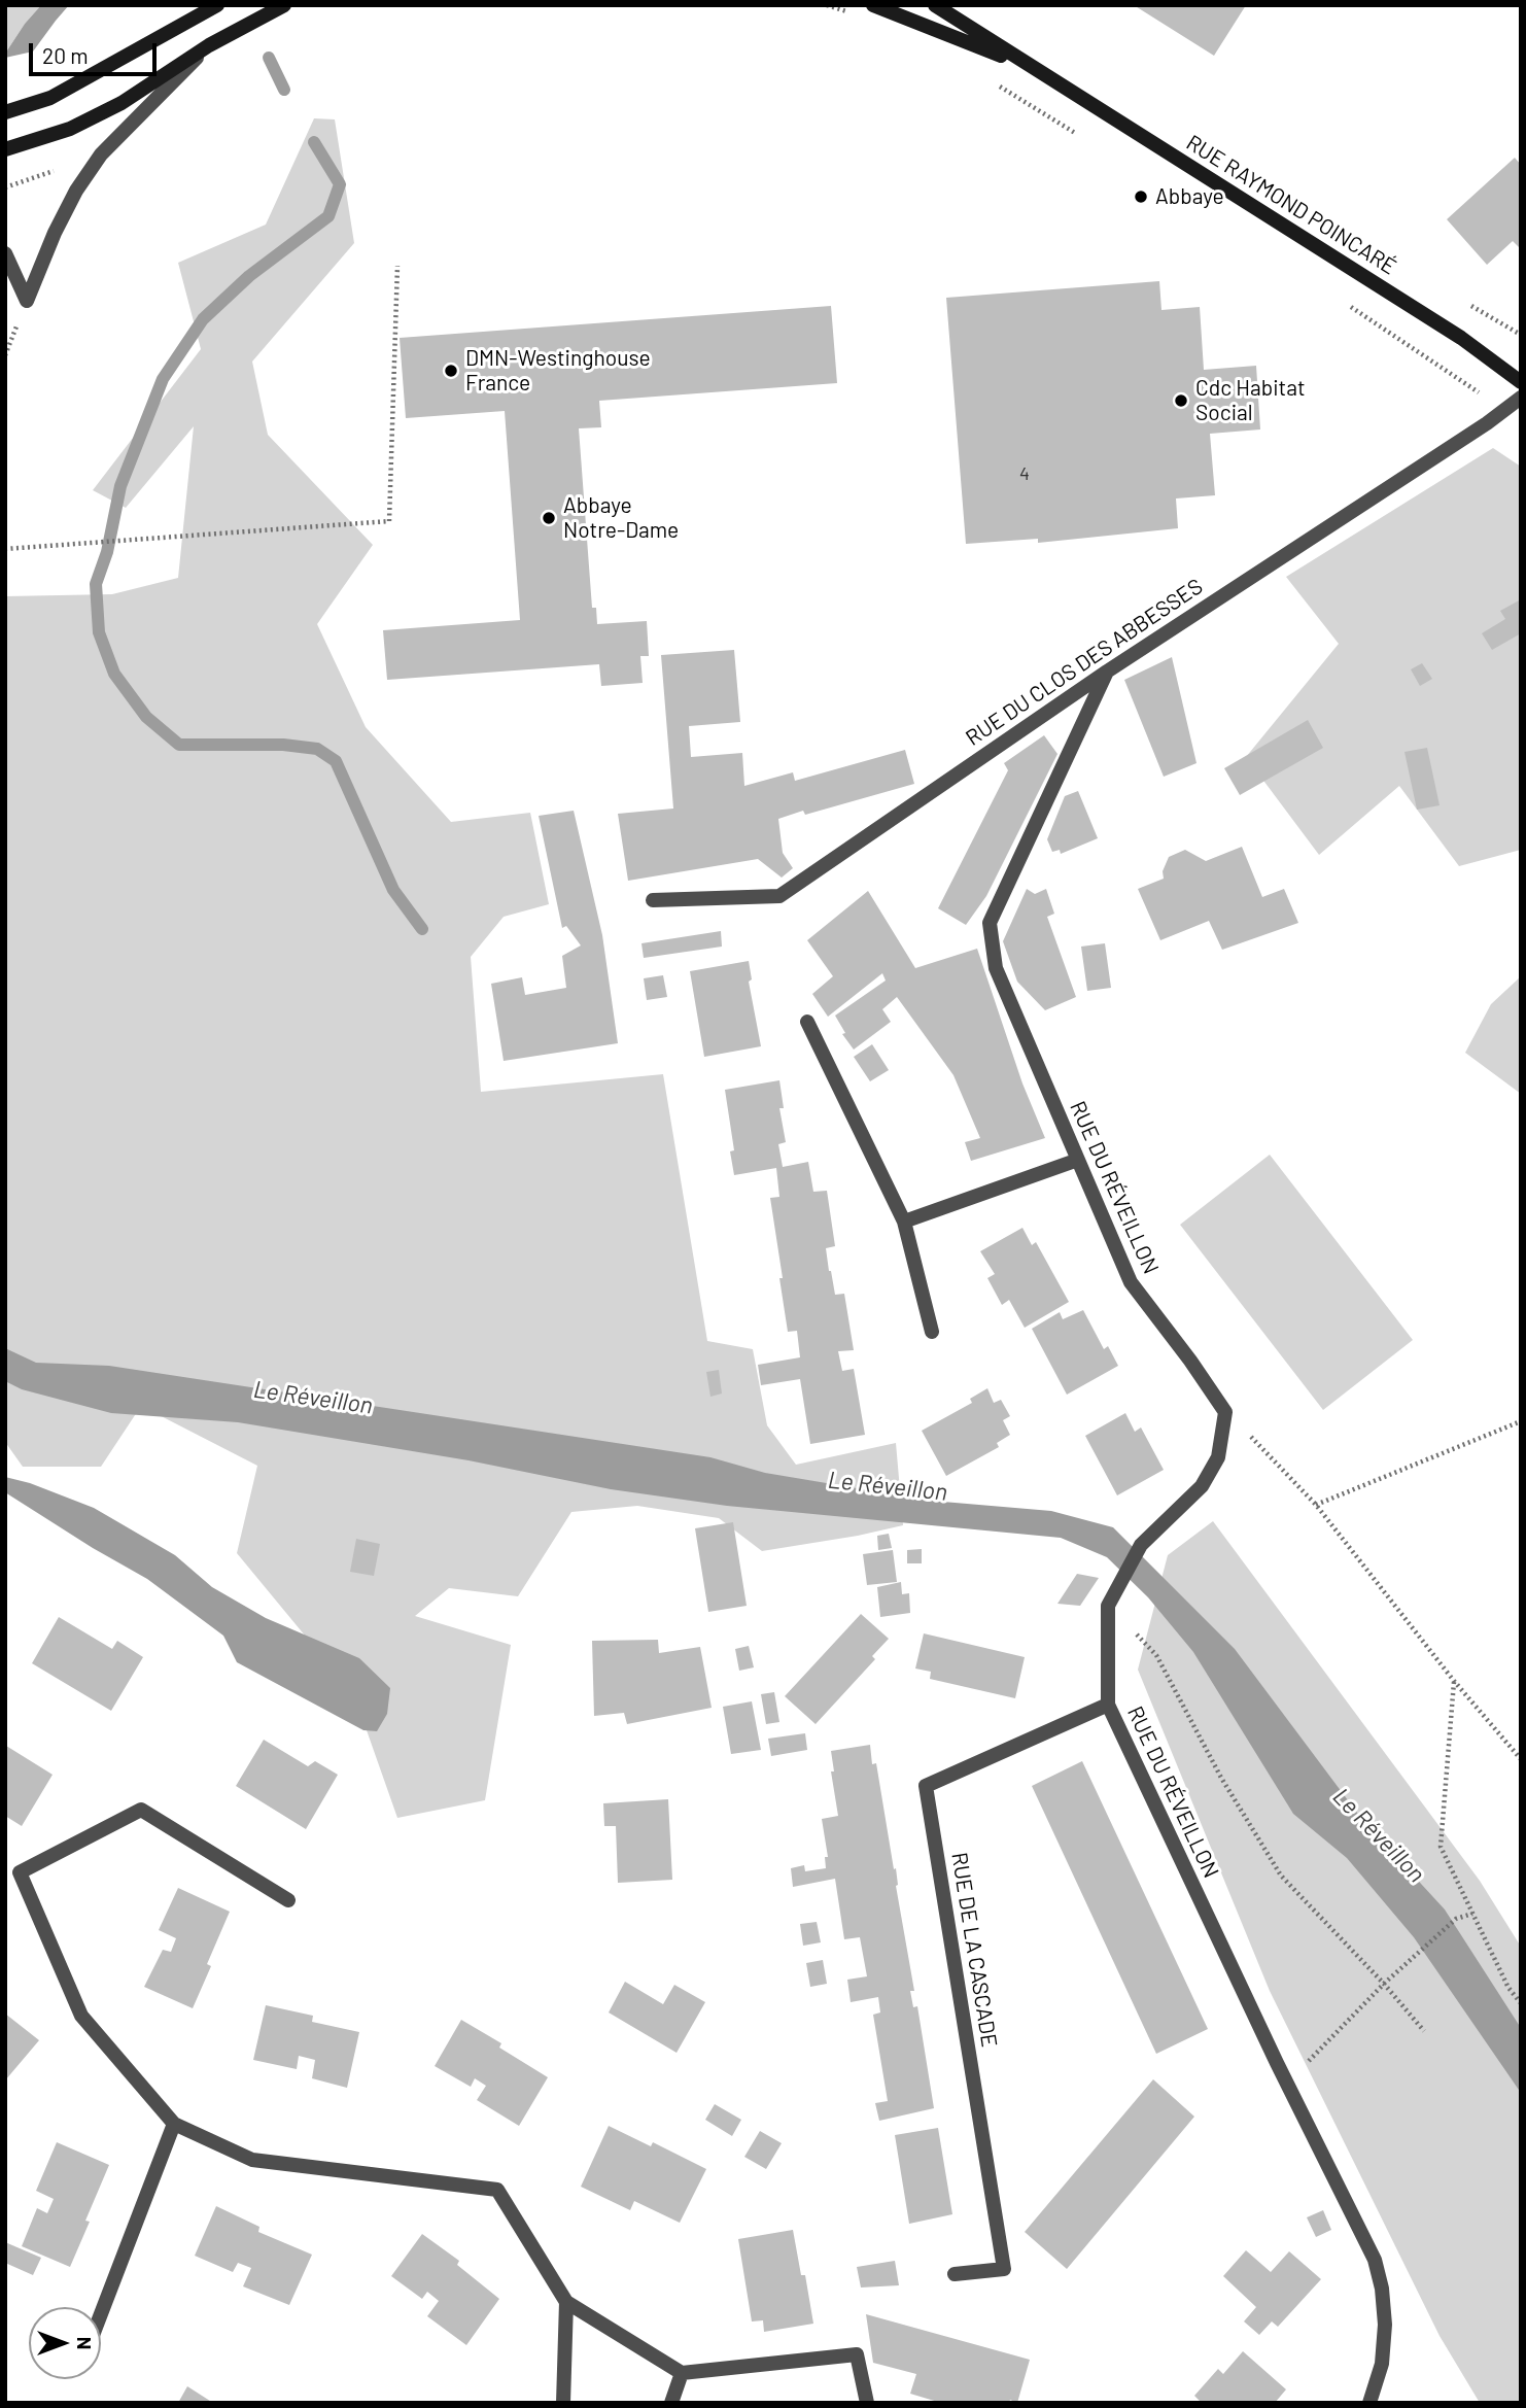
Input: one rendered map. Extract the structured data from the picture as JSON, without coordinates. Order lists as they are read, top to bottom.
{
  "streets": {
    "main road": ["RUE RAYMOND POINCARÉ"],
    "street": ["RUE DU CLOS DES ABBESSES", "RUE DU RÉVEILLON", "RUE DE LA CASCADE"]
  },
  "crossings": [
    ["RUE DU CLOS DES ABBESSES", "RUE DU RÉVEILLON"],
    ["RUE DU RÉVEILLON", "RUE DE LA CASCADE"]
  ],
  "water": ["Le Réveillon"],
  "places": [
    "Abbaye",
    "DMN-Westinghouse France",
    "Cdc Habitat Social",
    "Abbaye Notre-Dame"
  ],
  "house_numbers": ["4"],
  "scale_bar": "20 m",
  "north": "right"
}
